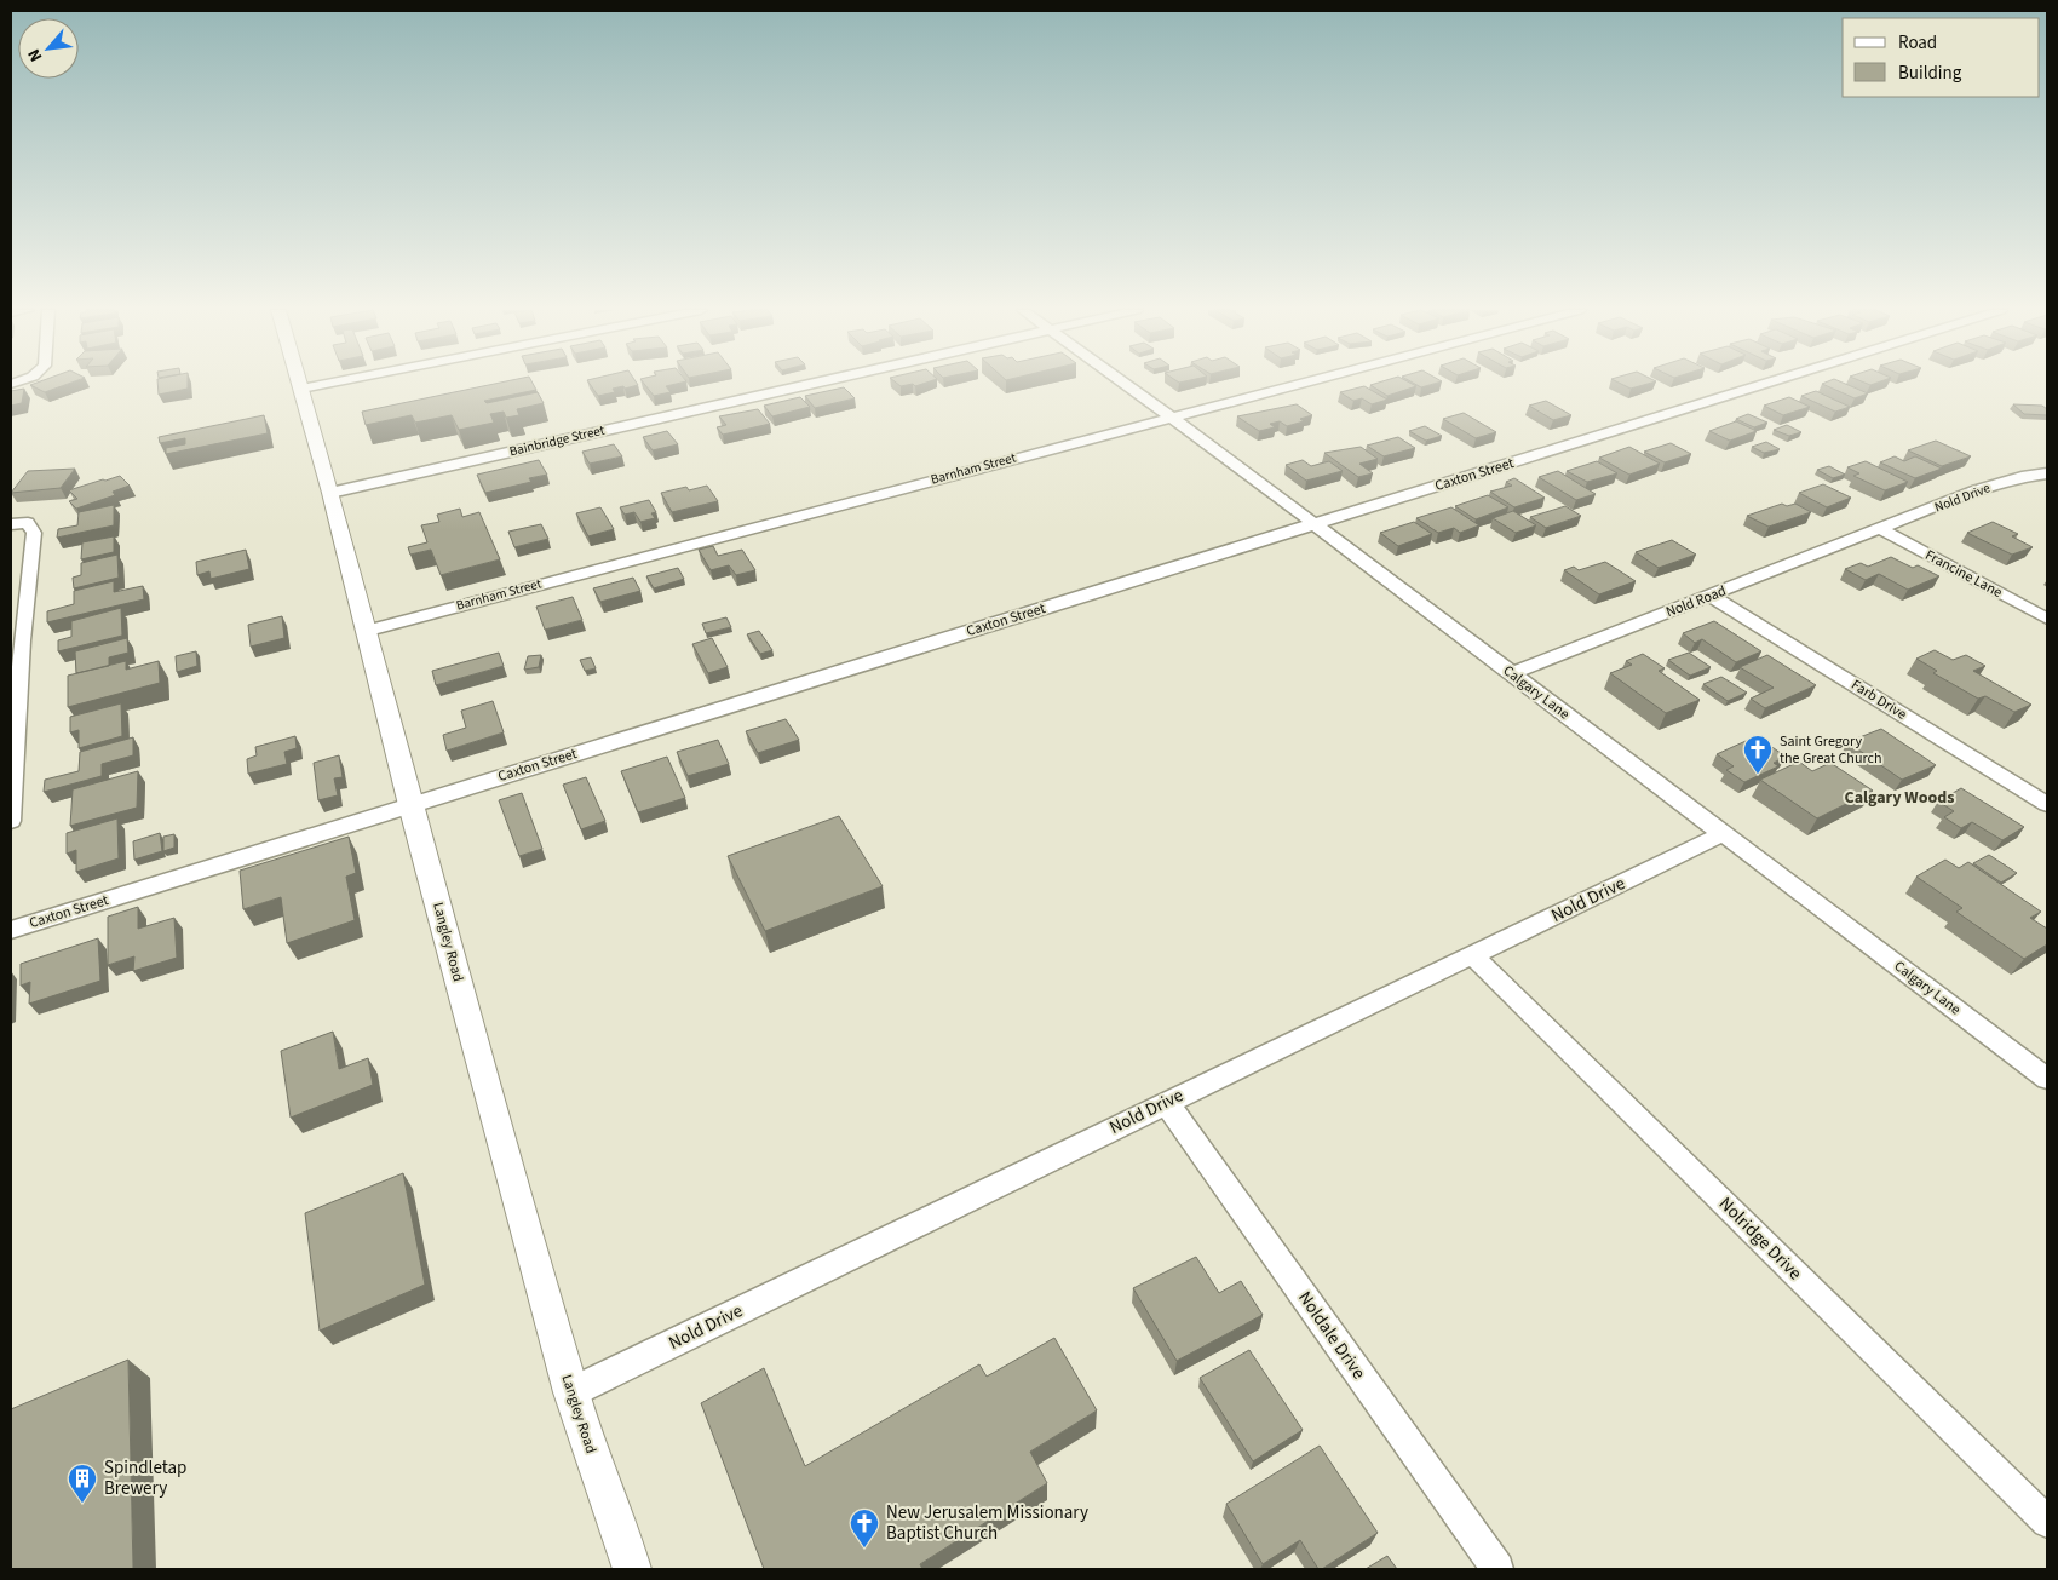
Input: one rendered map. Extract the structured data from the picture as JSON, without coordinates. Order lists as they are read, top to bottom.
{
  "streets": {
    "street": [
      "Bainbridge Street",
      "Barnham Street",
      "Caxton Street",
      "Nold Drive",
      "Francine Lane",
      "Nold Road",
      "Calgary Lane",
      "Farb Drive",
      "Langley Road",
      "Nolridge Drive",
      "Noldale Drive"
    ]
  },
  "crossings": [
    ["Bainbridge Street", "Langley Road"],
    ["Barnham Street", "Calgary Lane"],
    ["Barnham Street", "Langley Road"],
    ["Caxton Street", "Calgary Lane"],
    ["Caxton Street", "Langley Road"],
    ["Nold Drive", "Francine Lane"],
    ["Nold Drive", "Nold Road"],
    ["Nold Drive", "Calgary Lane"],
    ["Nold Drive", "Langley Road"],
    ["Nold Drive", "Nolridge Drive"],
    ["Nold Drive", "Noldale Drive"],
    ["Francine Lane", "Nold Road"],
    ["Nold Road", "Calgary Lane"],
    ["Nold Road", "Farb Drive"]
  ],
  "districts": ["Calgary Woods"],
  "places": {
    "church": ["Saint Gregory the Great Church", "New Jerusalem Missionary Baptist Church"],
    "building": ["Spindletap Brewery"]
  },
  "legend": ["Road", "Building"],
  "north": "bottom left"
}
